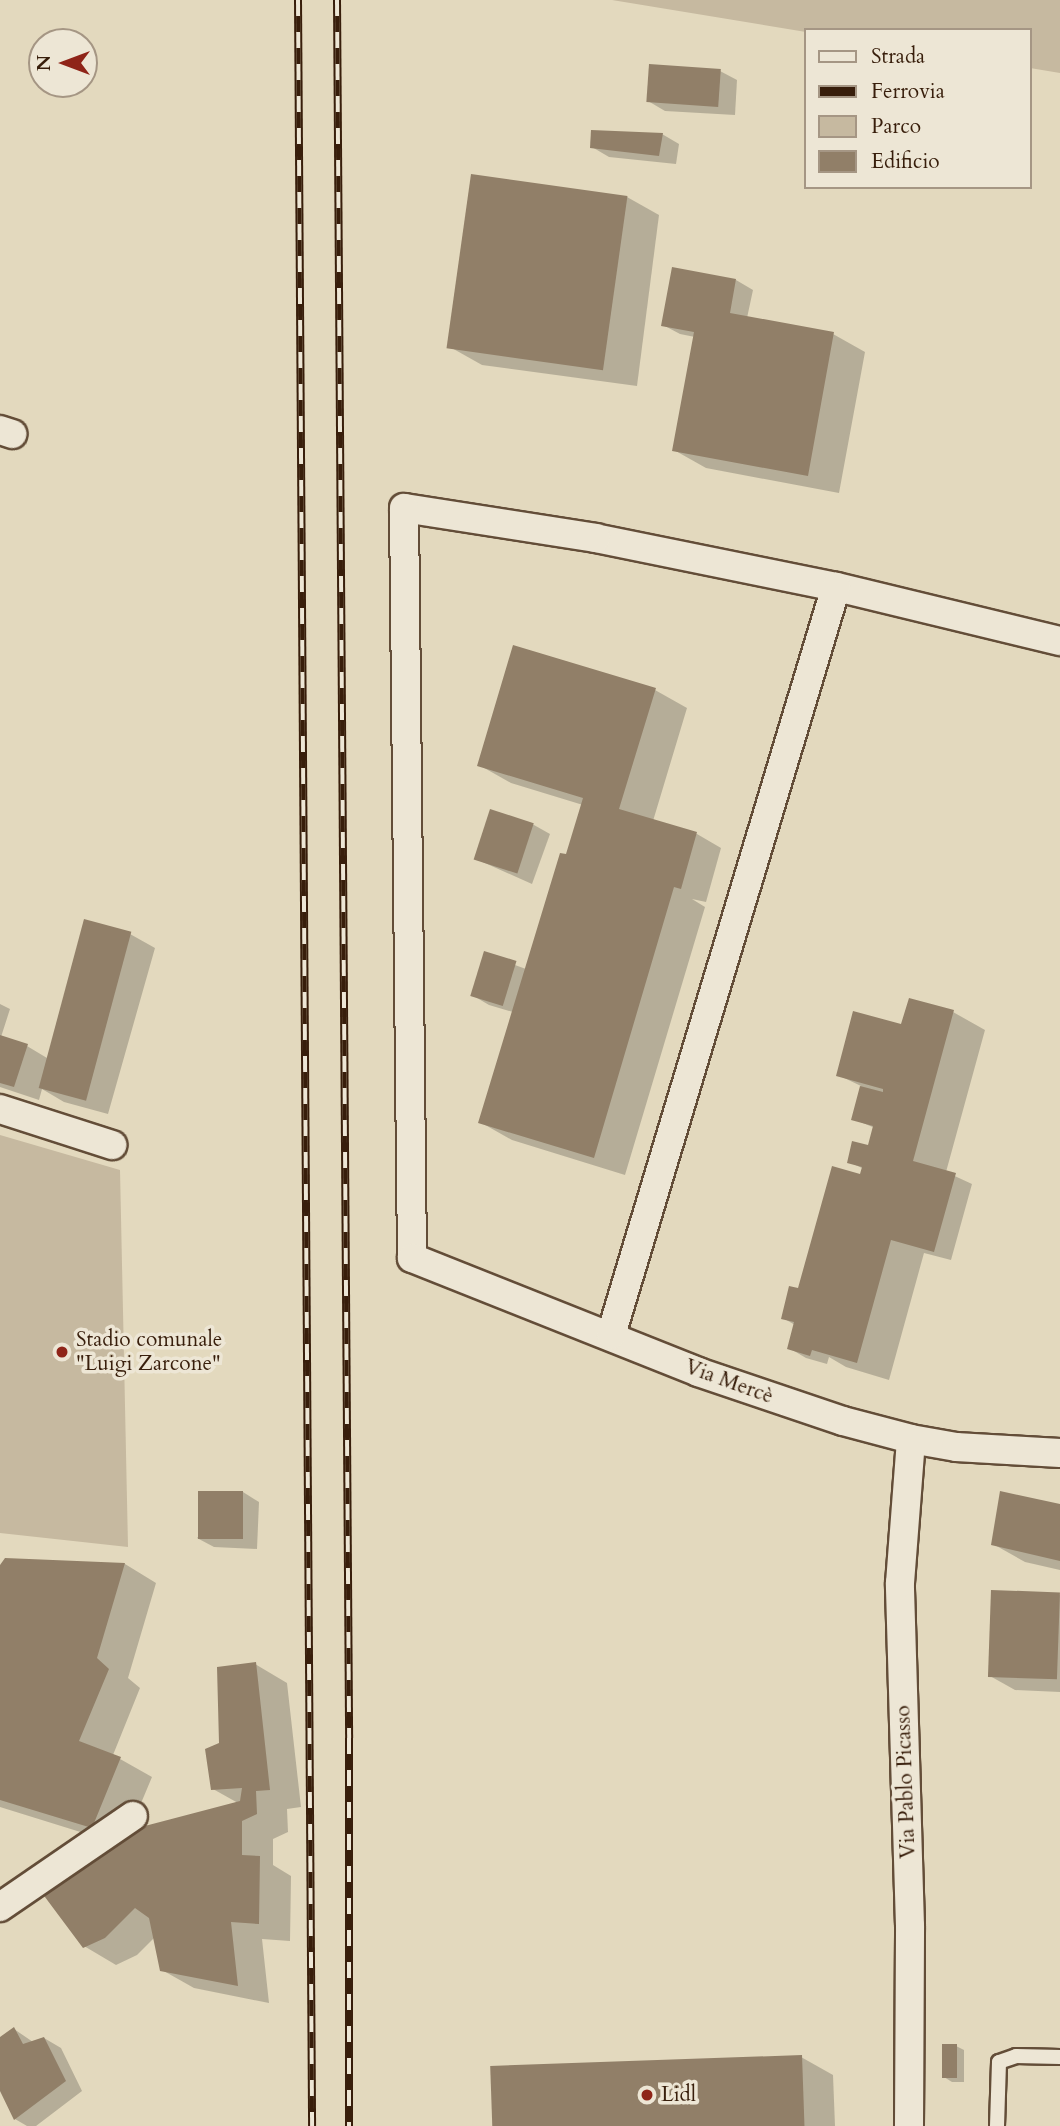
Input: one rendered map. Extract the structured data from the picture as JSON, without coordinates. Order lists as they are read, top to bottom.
{
  "streets": {
    "street": ["Via Mercè", "Via Pablo Picasso"]
  },
  "crossings": [
    ["Via Mercè", "Via Pablo Picasso"]
  ],
  "places": ["Stadio comunale \"Luigi Zarcone\"", "Lidl"],
  "legend": [
    "Strada",
    "Ferrovia",
    "Parco",
    "Edificio"
  ],
  "north": "left"
}
